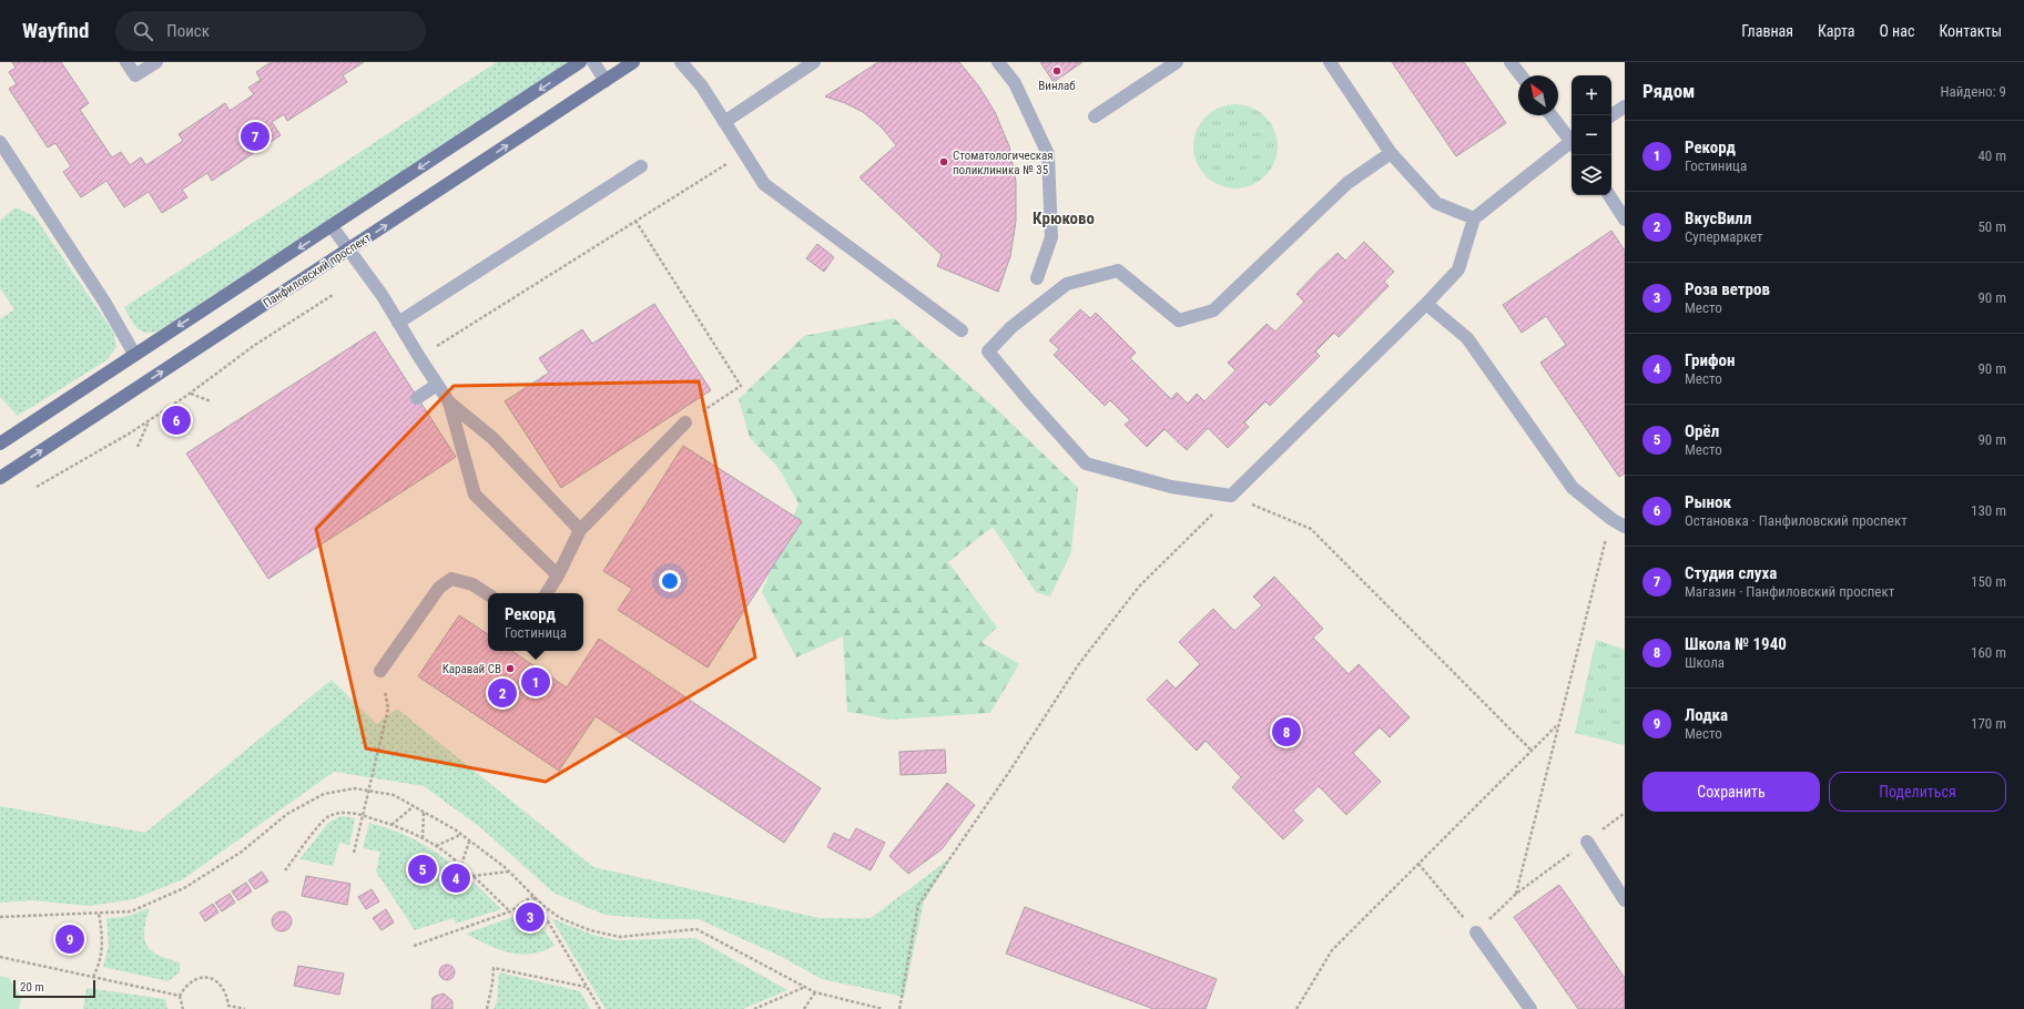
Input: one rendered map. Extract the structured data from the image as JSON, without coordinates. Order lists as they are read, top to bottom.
{
  "streets": {
    "main road": ["Панфиловский проспект"]
  },
  "districts": ["Крюково"],
  "places": ["Винлаб", "Стоматологическая поликлиника № 35", "Каравай СВ"],
  "scale_bar": "20 m",
  "north": "top left",
  "page": {
    "header": "Wayfind",
    "search": "Поиск",
    "nav": [
      "Главная",
      "Карта",
      "О нас",
      "Контакты"
    ],
    "heading": ["Рядом", "Найдено: 9"],
    "map_buttons": ["+", "−"],
    "pins": [
      "7",
      "6",
      "1",
      "2",
      "8",
      "5",
      "4",
      "3",
      "9"
    ],
    "list": [
      {
        "mark": "1",
        "name": "Рекорд",
        "note": "Гостиница",
        "value": "40 m"
      },
      {
        "mark": "2",
        "name": "ВкусВилл",
        "note": "Супермаркет",
        "value": "50 m"
      },
      {
        "mark": "3",
        "name": "Роза ветров",
        "note": "Место",
        "value": "90 m"
      },
      {
        "mark": "4",
        "name": "Грифон",
        "note": "Место",
        "value": "90 m"
      },
      {
        "mark": "5",
        "name": "Орёл",
        "note": "Место",
        "value": "90 m"
      },
      {
        "mark": "6",
        "name": "Рынок",
        "note": "Остановка · Панфиловский проспект",
        "value": "130 m"
      },
      {
        "mark": "7",
        "name": "Студия слуха",
        "note": "Магазин · Панфиловский проспект",
        "value": "150 m"
      },
      {
        "mark": "8",
        "name": "Школа № 1940",
        "note": "Школа",
        "value": "160 m"
      },
      {
        "mark": "9",
        "name": "Лодка",
        "note": "Место",
        "value": "170 m"
      }
    ],
    "popup": ["Рекорд", "Гостиница"],
    "buttons": ["Сохранить", "Поделиться"],
    "scale": "20 m"
  }
}
